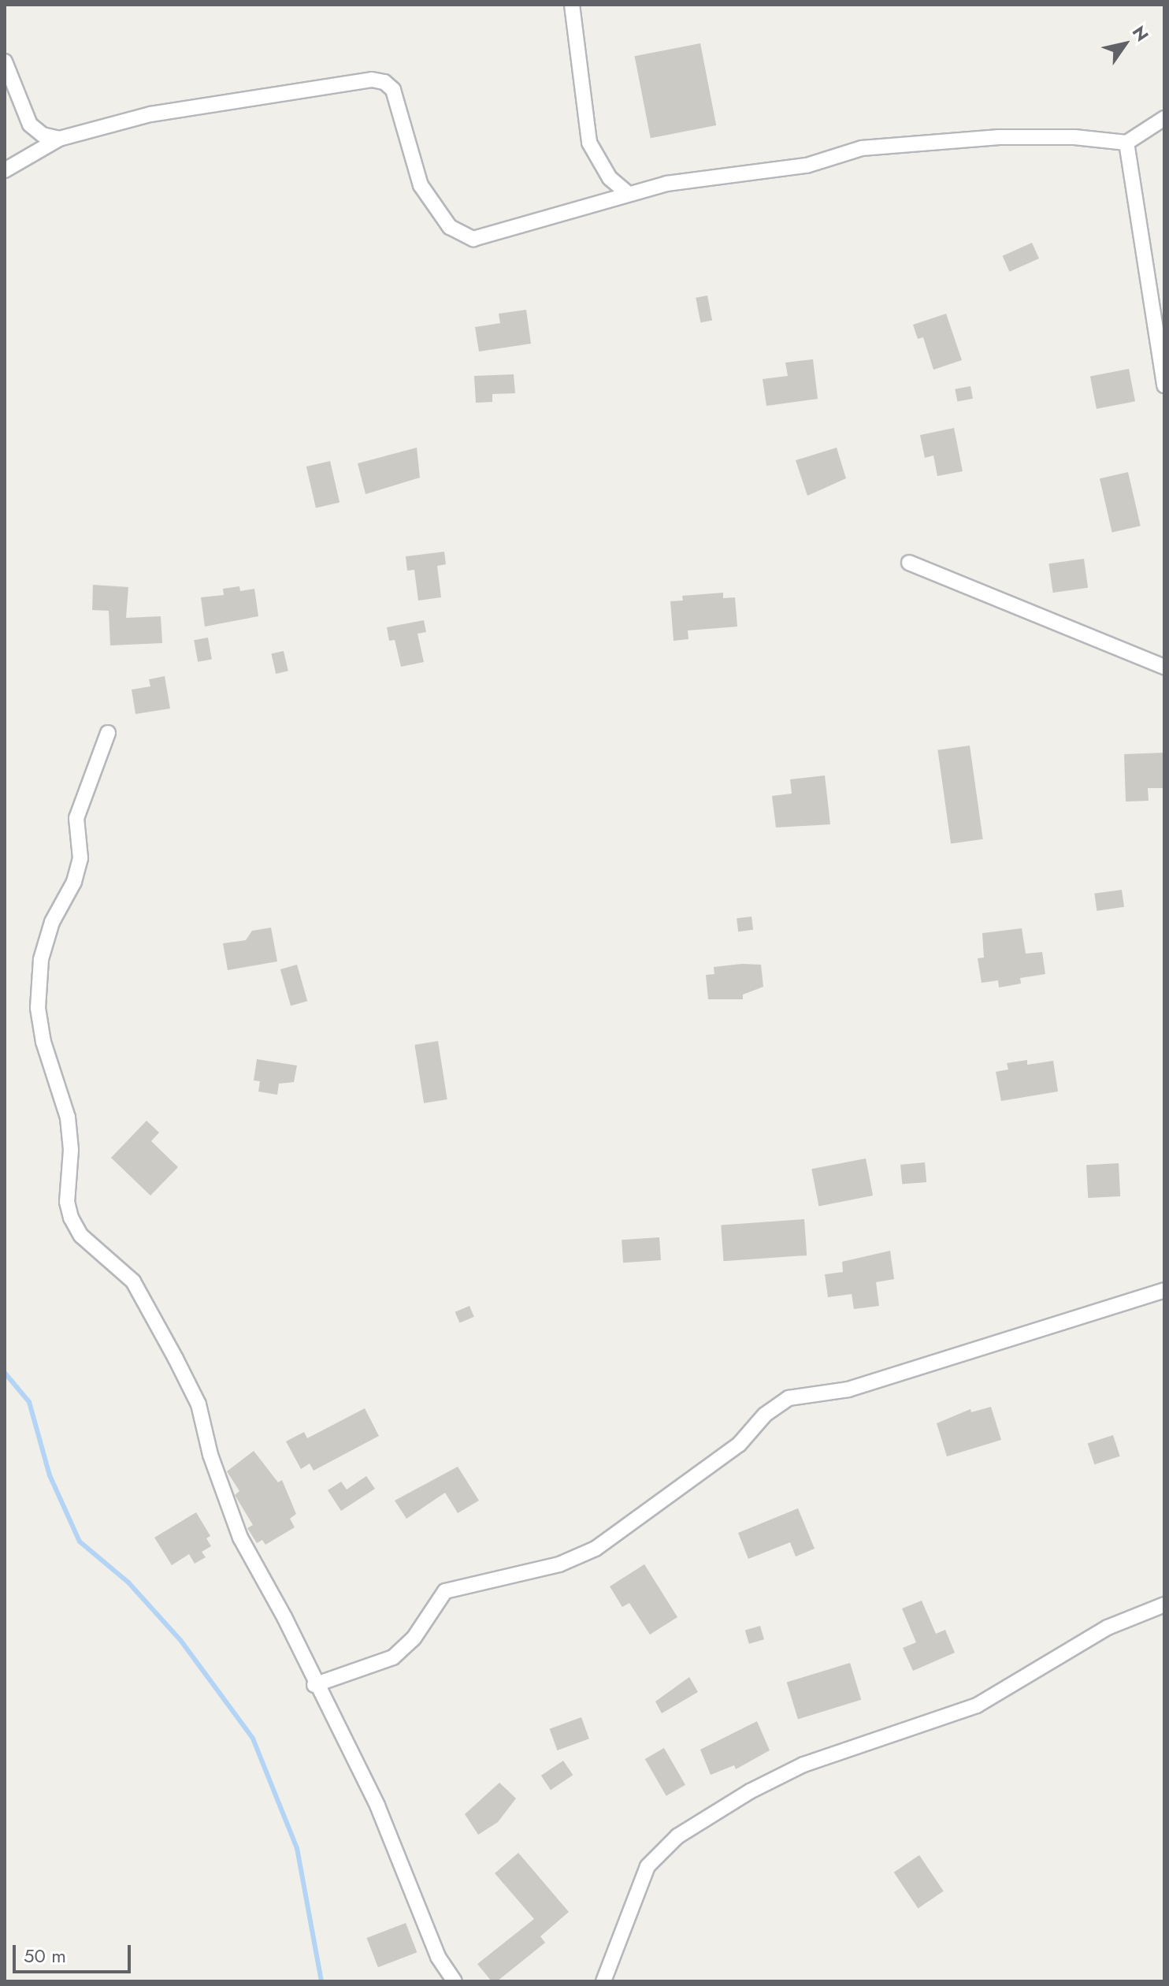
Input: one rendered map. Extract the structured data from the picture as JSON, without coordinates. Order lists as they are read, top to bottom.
{
  "scale_bar": "50 m",
  "north": "top right"
}
